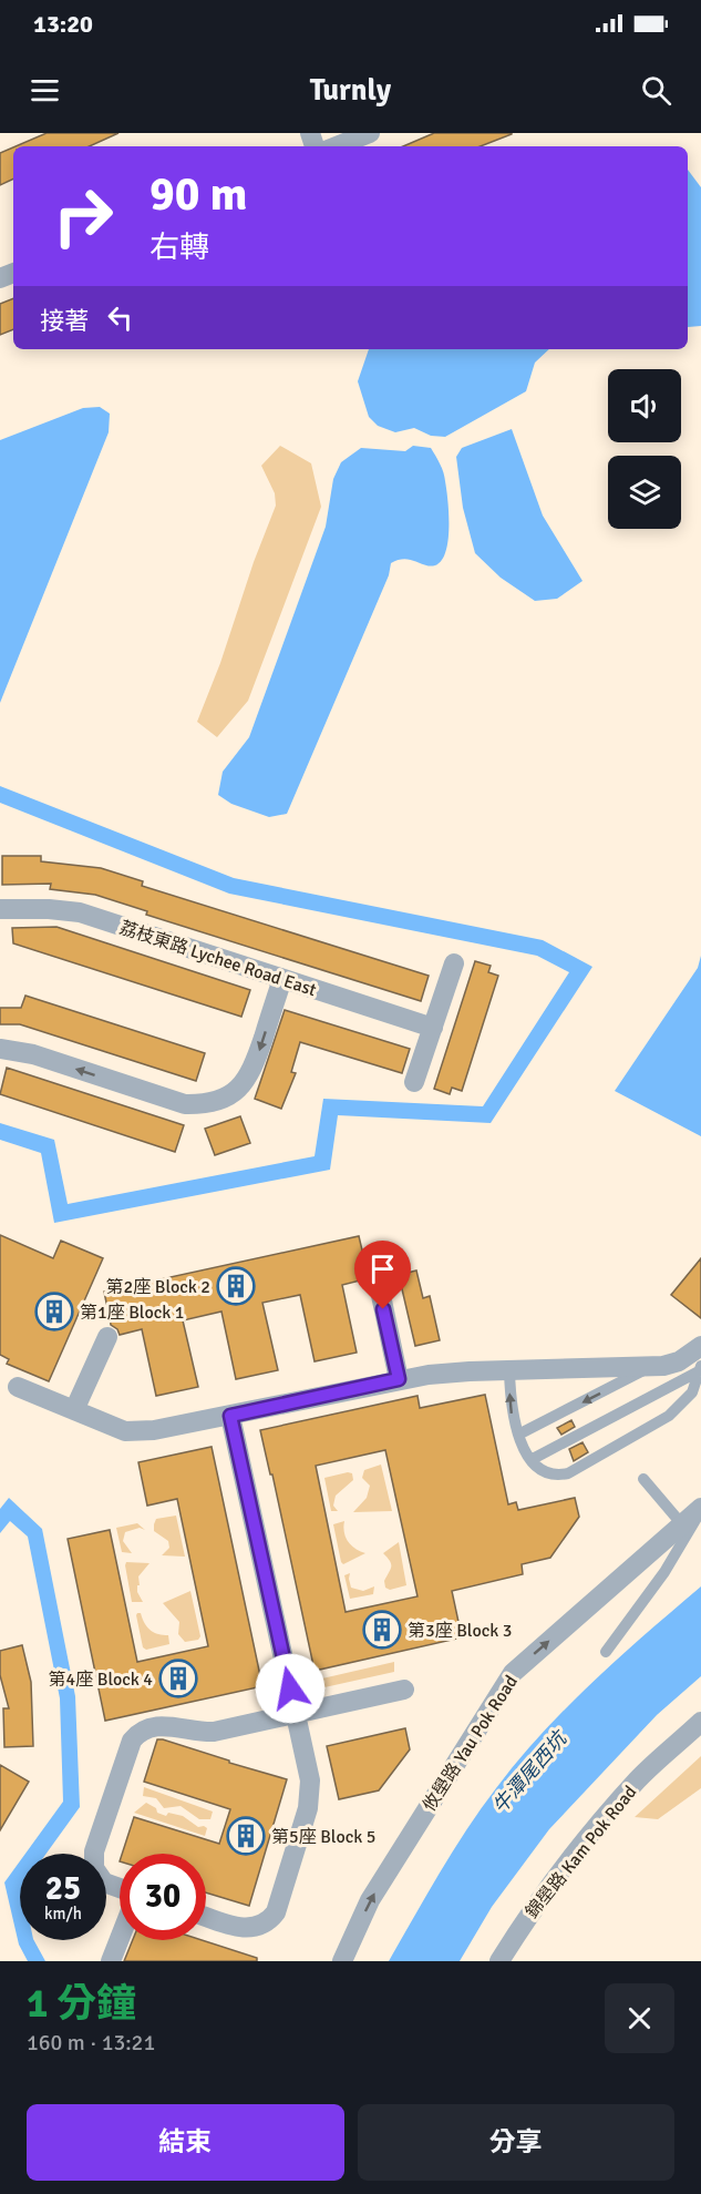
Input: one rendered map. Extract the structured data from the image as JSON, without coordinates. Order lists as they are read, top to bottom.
{
  "streets": {
    "street": ["荔枝東路 Lychee Road East", "攸壆路 Yau Pok Road", "錦壆路 Kam Pok Road"]
  },
  "one_way": ["攸壆路 Yau Pok Road"],
  "water": ["牛潭尾西坑"],
  "places": {
    "building": [
      "第2座 Block 2",
      "第1座 Block 1",
      "第3座 Block 3",
      "第4座 Block 4",
      "第5座 Block 5"
    ]
  },
  "page": {
    "status": "13:20",
    "header": "Turnly",
    "turn": ["90 m", "右轉"],
    "then": "接著",
    "speed": "25 km/h",
    "limit": "30",
    "heading": ["1 分鐘", "160 m · 13:21"],
    "buttons": ["結束", "分享"]
  }
}
